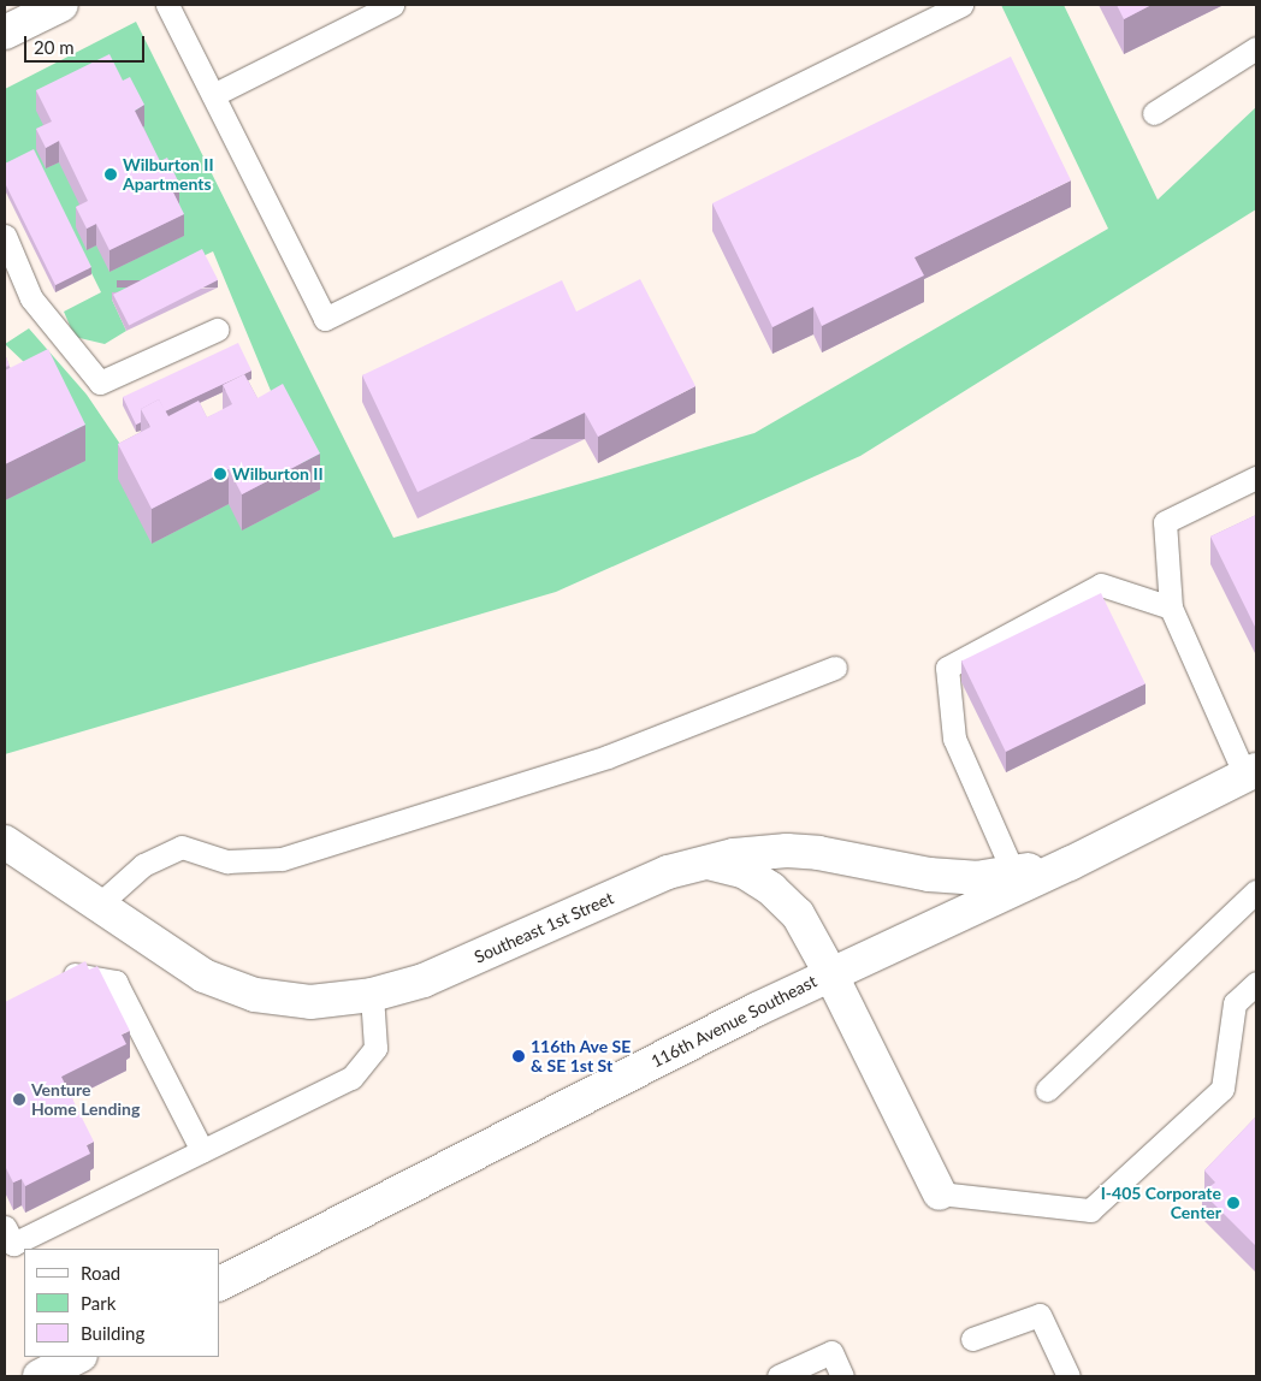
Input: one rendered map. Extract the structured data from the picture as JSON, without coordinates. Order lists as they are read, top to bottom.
{
  "streets": {
    "main road": ["Southeast 1st Street", "116th Avenue Southeast"]
  },
  "crossings": [
    ["Southeast 1st Street", "116th Avenue Southeast"]
  ],
  "places": [
    "Wilburton II Apartments",
    "Wilburton II",
    "116th Ave SE & SE 1st St",
    "Venture Home Lending",
    "I-405 Corporate Center"
  ],
  "legend": ["Road", "Park", "Building"],
  "scale_bar": "20 m"
}
